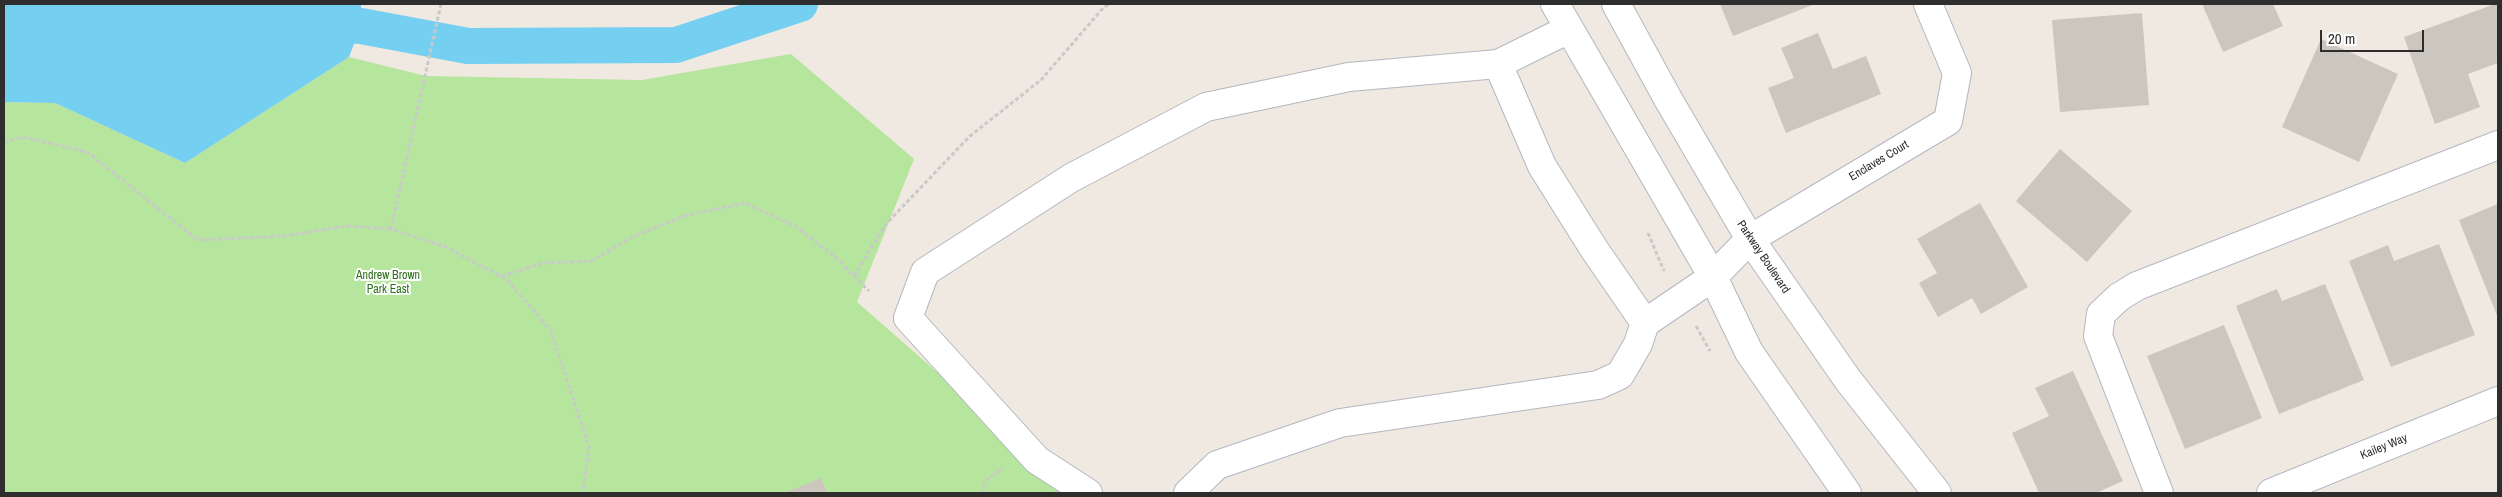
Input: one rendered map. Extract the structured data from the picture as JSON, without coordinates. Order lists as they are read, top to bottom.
{
  "streets": {
    "street": ["Enclaves Court", "Parkway Boulevard", "Kailey Way"]
  },
  "crossings": [
    ["Enclaves Court", "Parkway Boulevard"]
  ],
  "parks": ["Andrew Brown Park East"],
  "scale_bar": "20 m"
}
